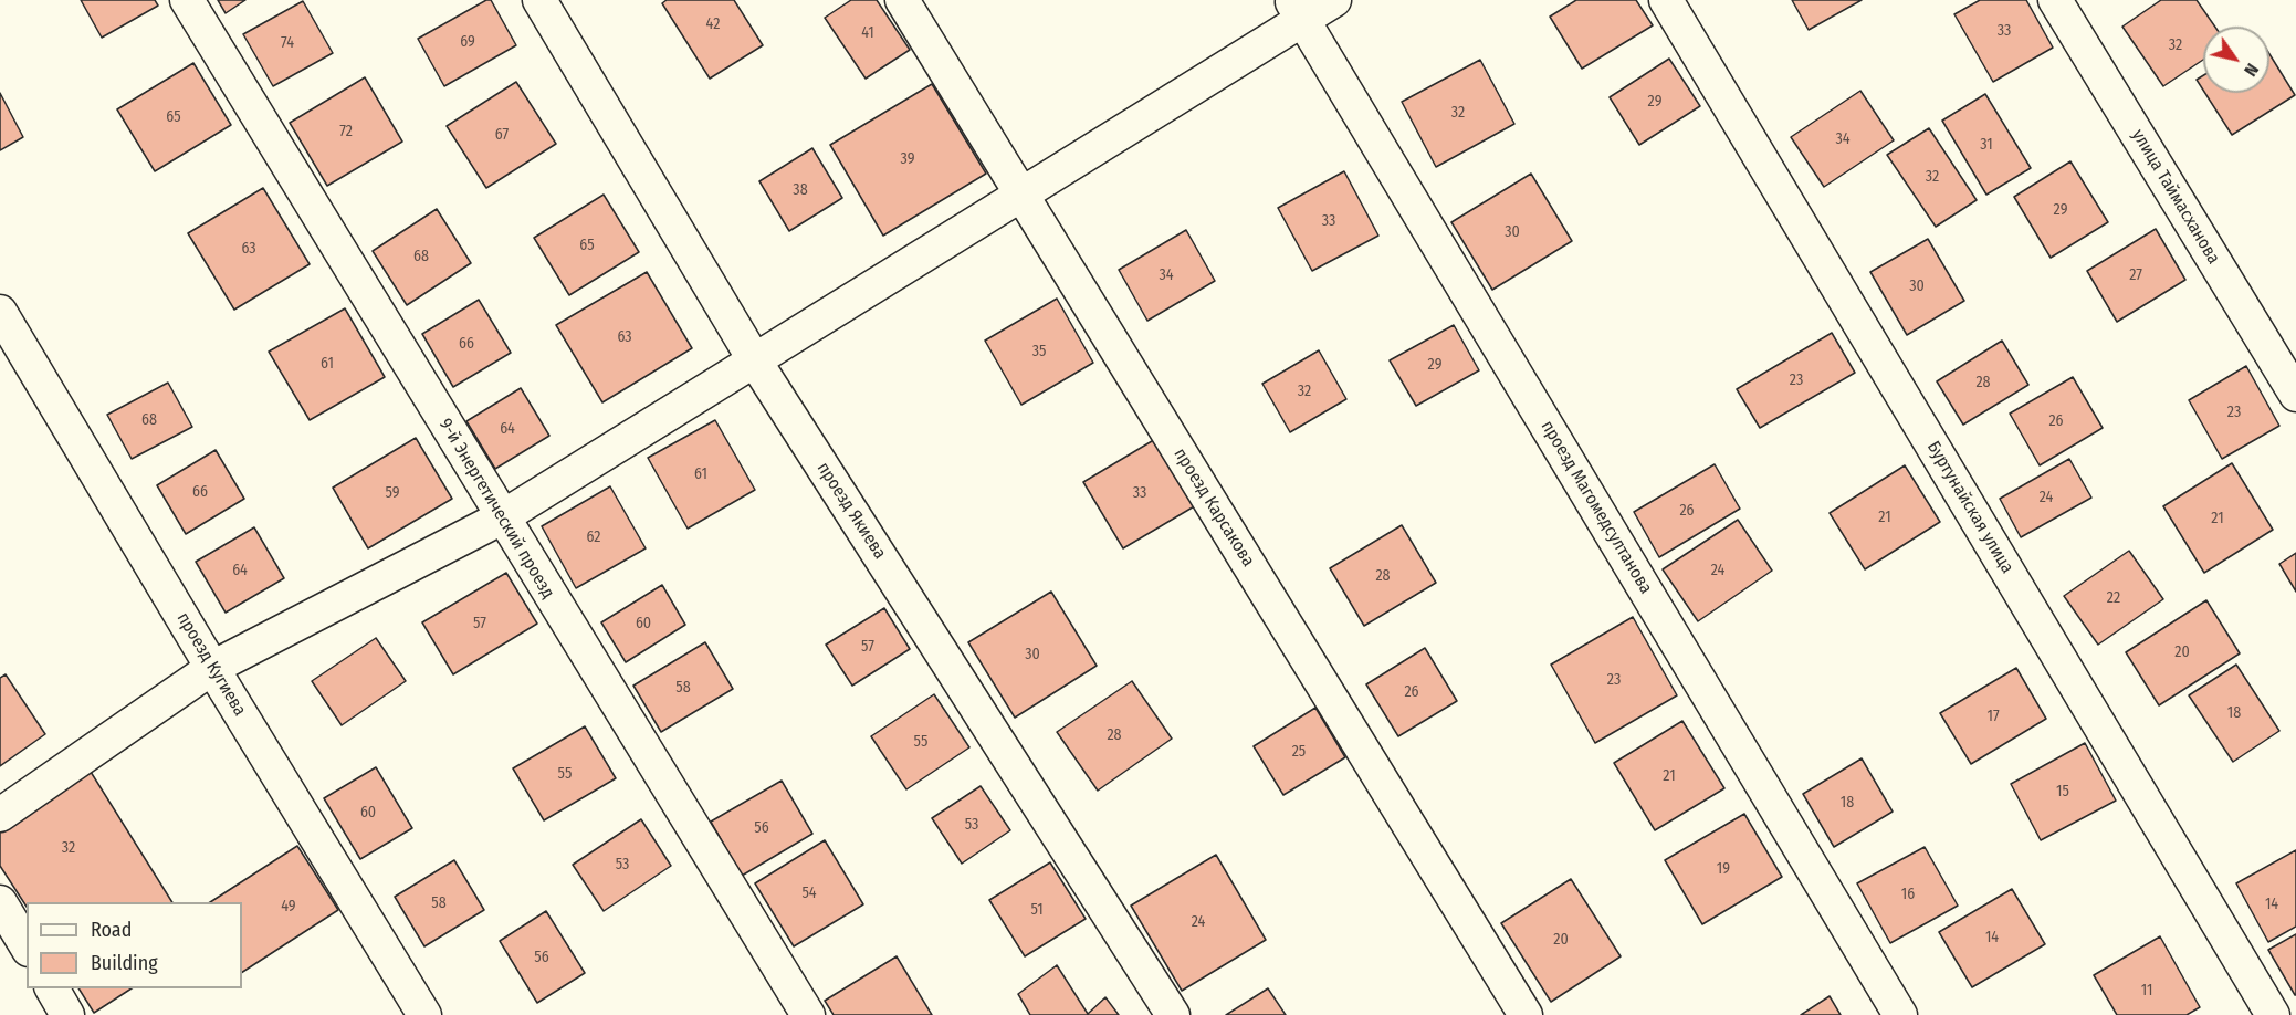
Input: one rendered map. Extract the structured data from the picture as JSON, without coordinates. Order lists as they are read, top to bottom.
{
  "streets": {
    "street": [
      "улица Таймасханова",
      "проезд Карсакова",
      "проезд Магомедсултанова",
      "Буртунайская улица",
      "9-й Энергетический проезд",
      "проезд Якиева",
      "проезд Кугиева"
    ]
  },
  "house_numbers": [
    "42",
    "33",
    "41",
    "69",
    "74",
    "32",
    "29",
    "32",
    "65",
    "72",
    "67",
    "34",
    "31",
    "39",
    "32",
    "38",
    "29",
    "33",
    "30",
    "65",
    "63",
    "68",
    "34",
    "27",
    "30",
    "63",
    "66",
    "35",
    "61",
    "29",
    "23",
    "28",
    "32",
    "23",
    "68",
    "26",
    "64",
    "61",
    "66",
    "59",
    "33",
    "24",
    "26",
    "21",
    "21",
    "62",
    "64",
    "24",
    "28",
    "22",
    "57",
    "60",
    "57",
    "20",
    "30",
    "23",
    "58",
    "26",
    "18",
    "17",
    "28",
    "55",
    "25",
    "55",
    "21",
    "15",
    "18",
    "60",
    "53",
    "56",
    "32",
    "53",
    "19",
    "54",
    "16",
    "58",
    "14",
    "49",
    "51",
    "24",
    "14",
    "20",
    "56",
    "11"
  ],
  "legend": ["Road", "Building"],
  "north": "bottom right"
}
